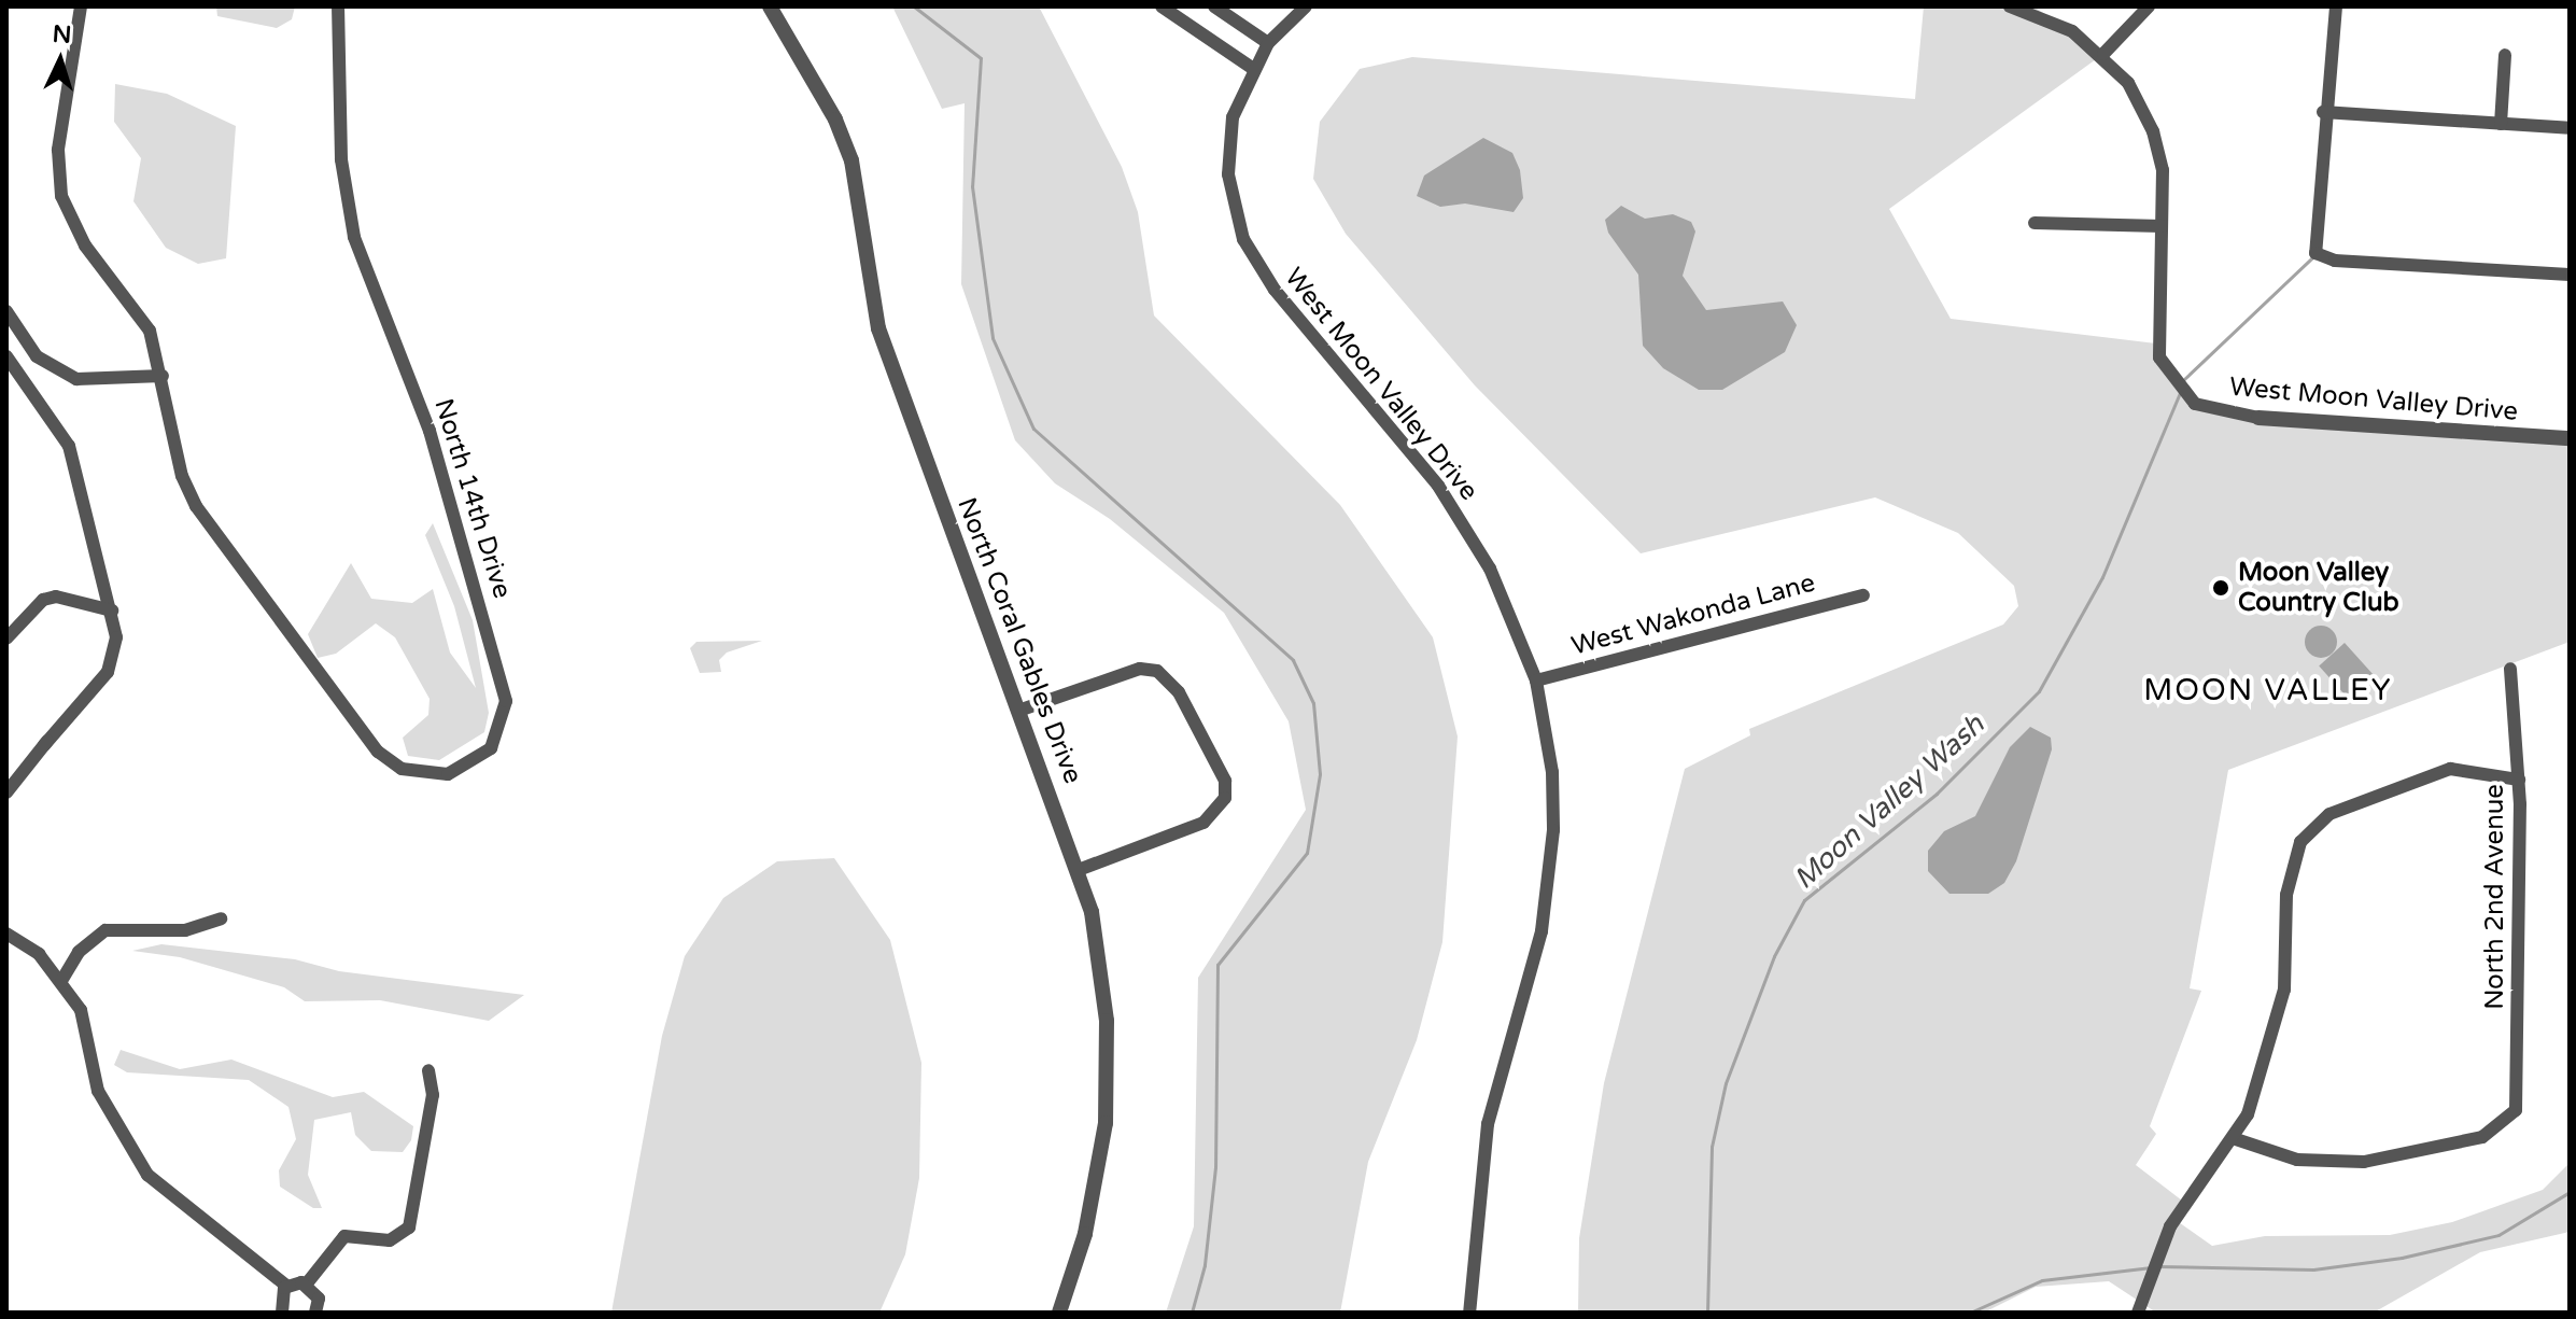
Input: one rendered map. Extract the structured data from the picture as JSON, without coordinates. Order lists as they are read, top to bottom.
{
  "streets": {
    "street": [
      "West Moon Valley Drive",
      "North 14th Drive",
      "West Wakonda Lane",
      "North Coral Gables Drive",
      "North 2nd Avenue"
    ]
  },
  "crossings": [
    ["West Moon Valley Drive", "West Wakonda Lane"]
  ],
  "districts": ["MOON VALLEY"],
  "water": ["Moon Valley Wash"],
  "places": ["Moon Valley Country Club"],
  "north": "top"
}
